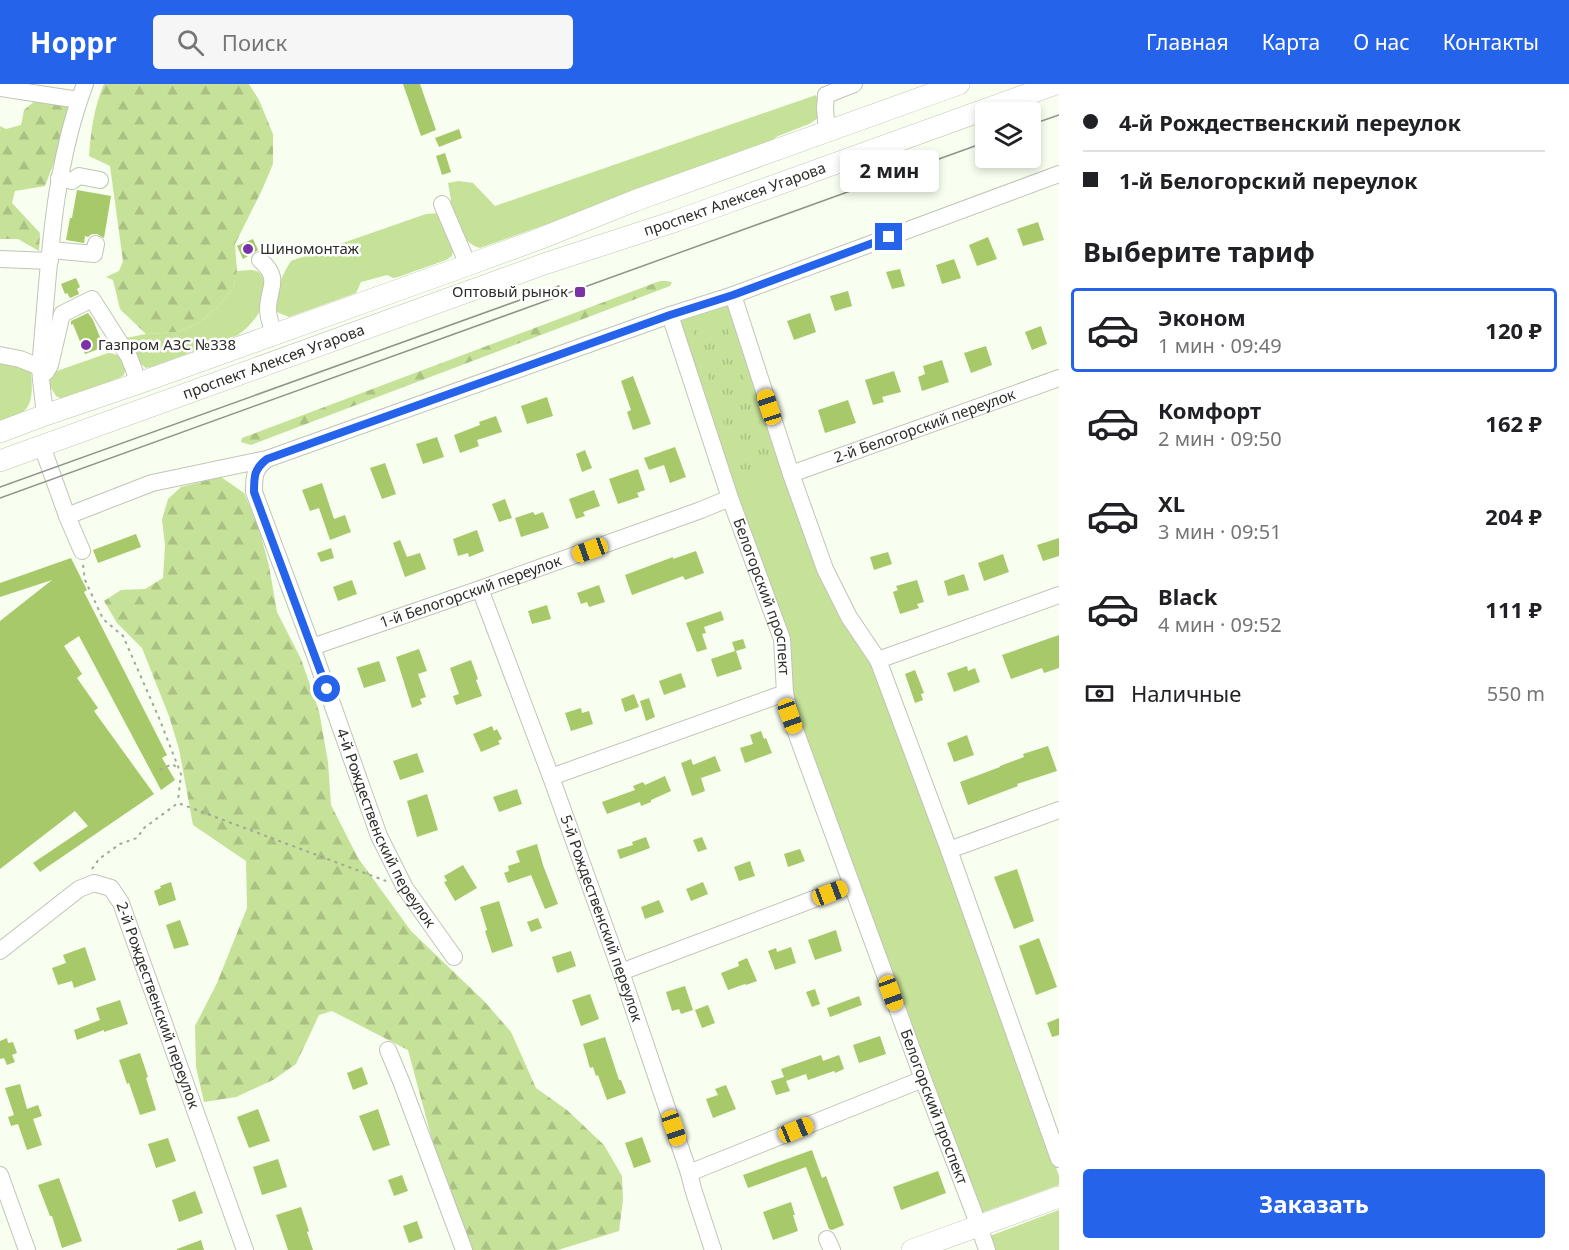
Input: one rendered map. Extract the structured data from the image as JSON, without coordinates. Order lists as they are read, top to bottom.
{
  "streets": {
    "main road": ["проспект Алексея Угарова"],
    "street": [
      "2-й Белогорский переулок",
      "1-й Белогорский переулок",
      "Белогорский проспект",
      "4-й Рождественский переулок",
      "5-й Рождественский переулок",
      "2-й Рождественский переулок"
    ]
  },
  "crossings": [
    ["1-й Белогорский переулок", "Белогорский проспект"],
    ["1-й Белогорский переулок", "4-й Рождественский переулок"],
    ["1-й Белогорский переулок", "5-й Рождественский переулок"]
  ],
  "places": {
    "other": ["Шиномонтаж", "Газпром АЗС №338"],
    "transit": ["Оптовый рынок"]
  },
  "page": {
    "header": "Hoppr",
    "search": "Поиск",
    "nav": [
      "Главная",
      "Карта",
      "О нас",
      "Контакты"
    ],
    "banner": ["4-й Рождественский переулок", "1-й Белогорский переулок"],
    "bubble": "2 мин",
    "heading": "Выберите тариф",
    "list": [
      {
        "name": "Эконом",
        "note": "1 мин · 09:49",
        "value": "120 ₽"
      },
      {
        "name": "Комфорт",
        "note": "2 мин · 09:50",
        "value": "162 ₽"
      },
      {
        "name": "XL",
        "note": "3 мин · 09:51",
        "value": "204 ₽"
      },
      {
        "name": "Black",
        "note": "4 мин · 09:52",
        "value": "111 ₽"
      }
    ],
    "pay": ["Наличные", "550 m"],
    "buttons": "Заказать"
  }
}
